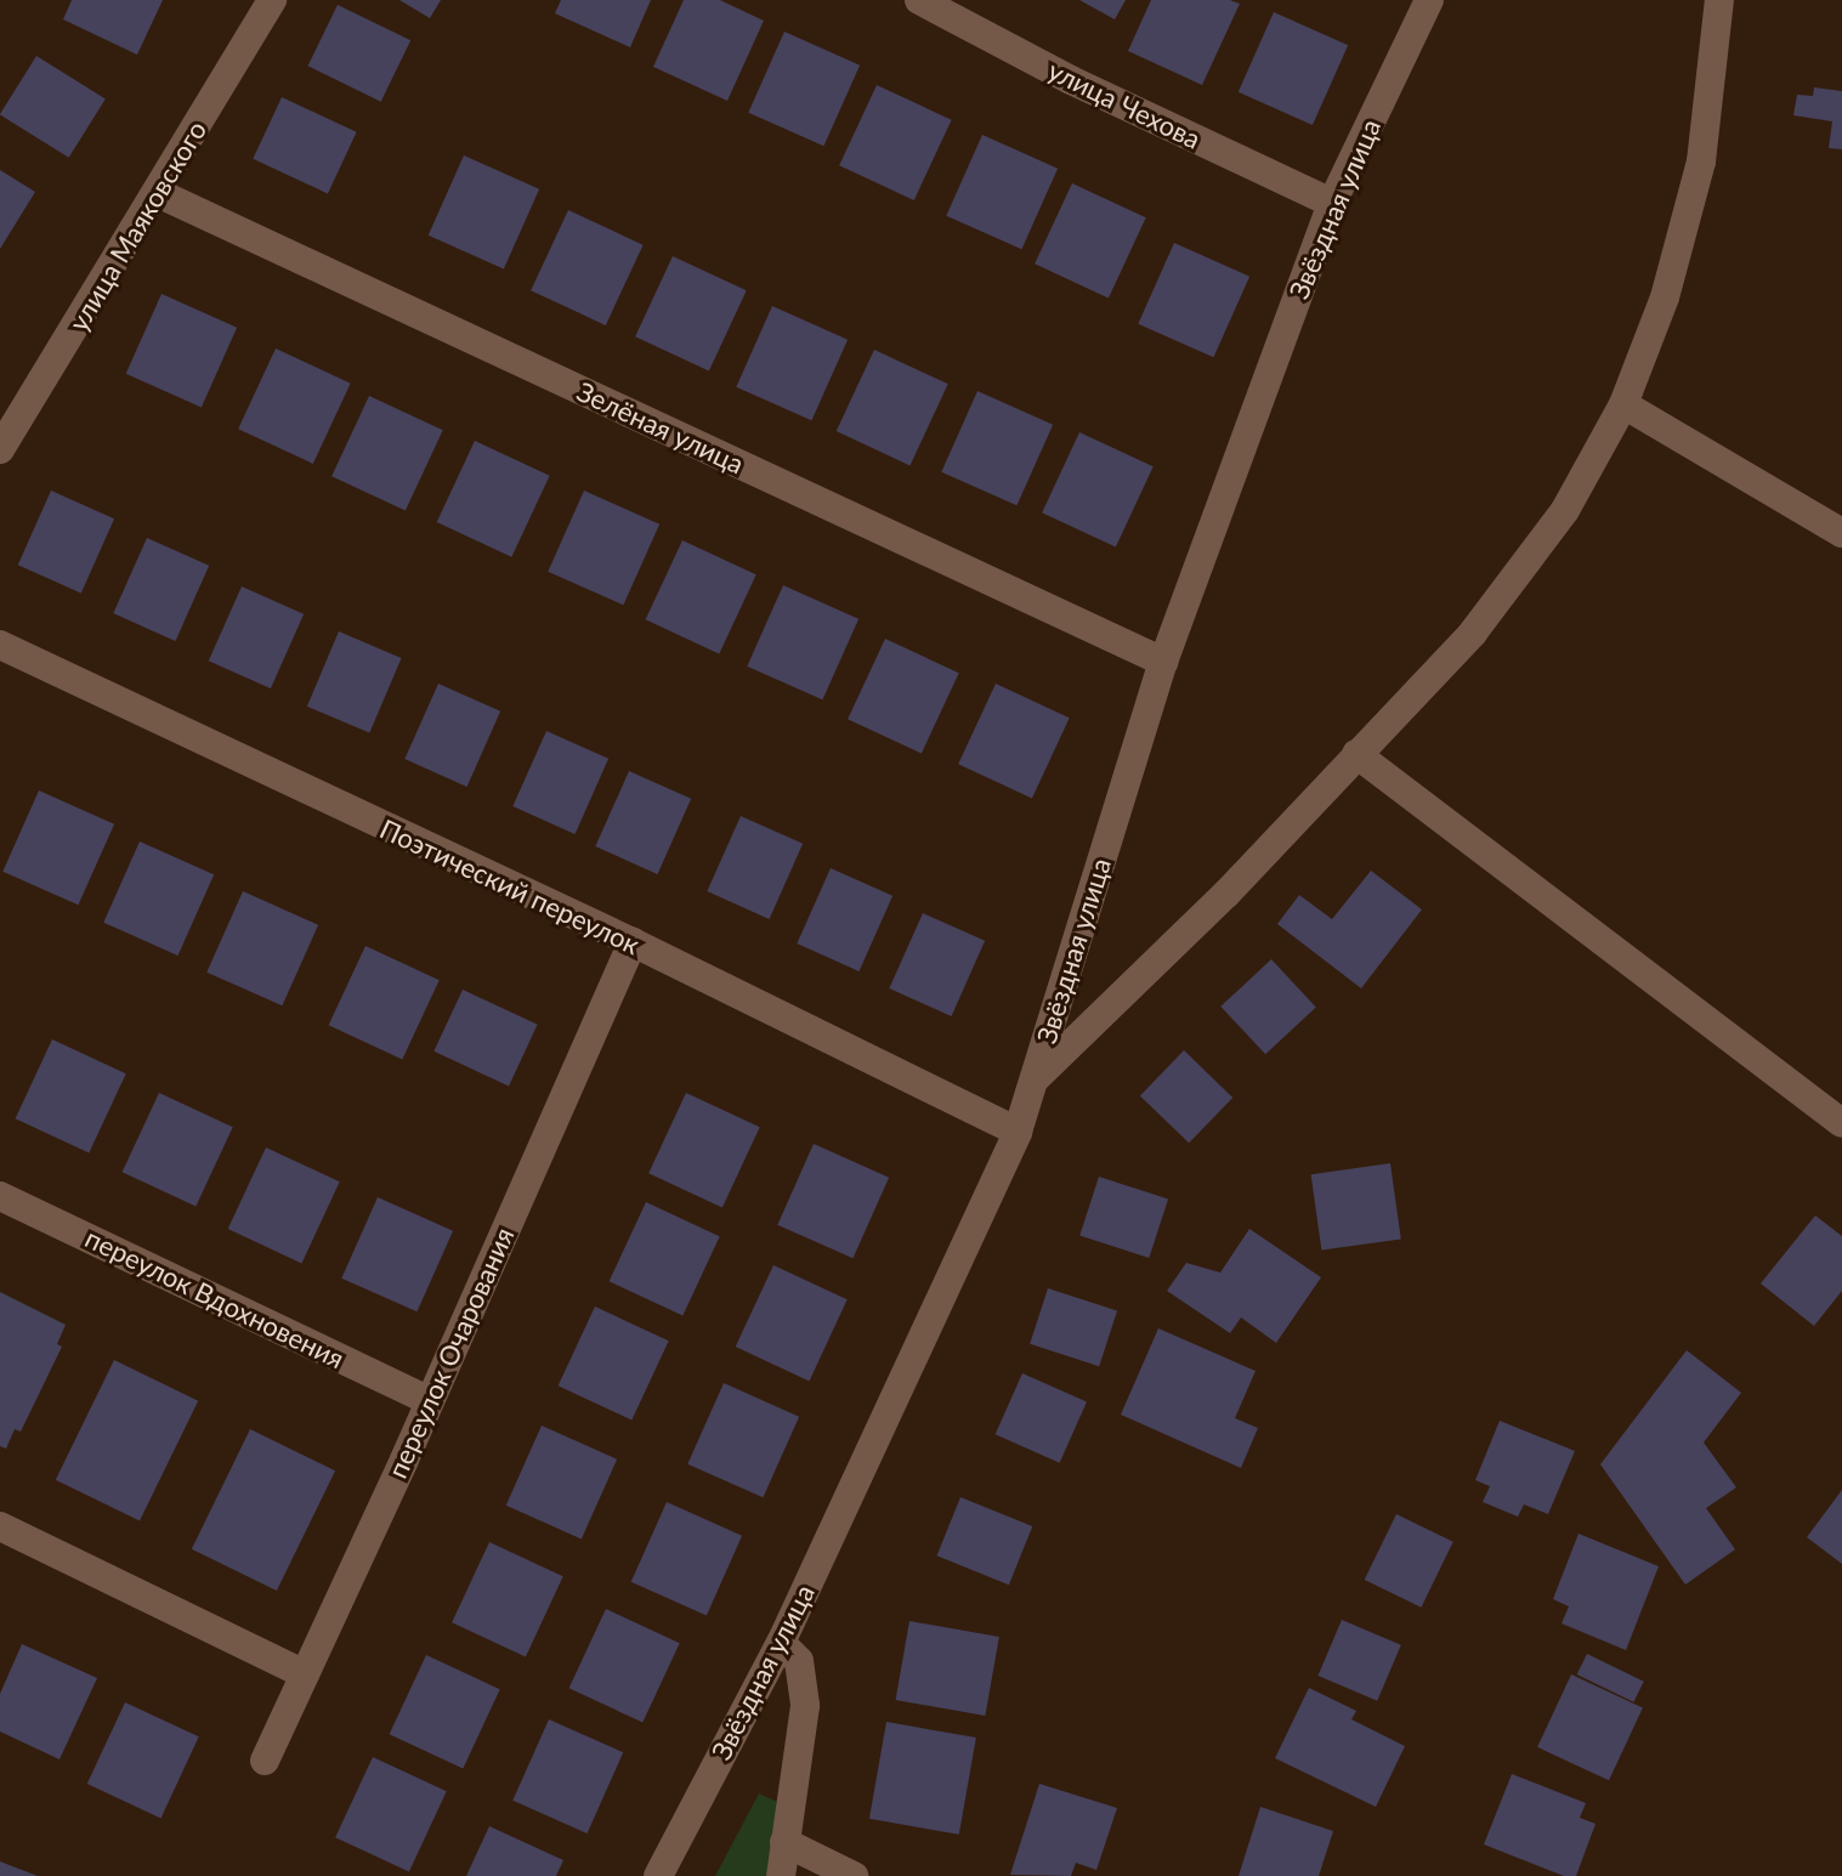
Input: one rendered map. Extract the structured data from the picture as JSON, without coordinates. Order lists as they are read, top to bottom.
{
  "streets": {
    "street": [
      "улица Чехова",
      "Звёздная улица",
      "улица Маяковского",
      "Зелёная улица",
      "Поэтический переулок",
      "переулок Вдохновения",
      "переулок Очарования"
    ]
  },
  "crossings": [
    ["улица Чехова", "Звёздная улица"],
    ["Звёздная улица", "Зелёная улица"],
    ["Звёздная улица", "Поэтический переулок"],
    ["улица Маяковского", "Зелёная улица"],
    ["Поэтический переулок", "переулок Очарования"],
    ["переулок Вдохновения", "переулок Очарования"]
  ]
}
